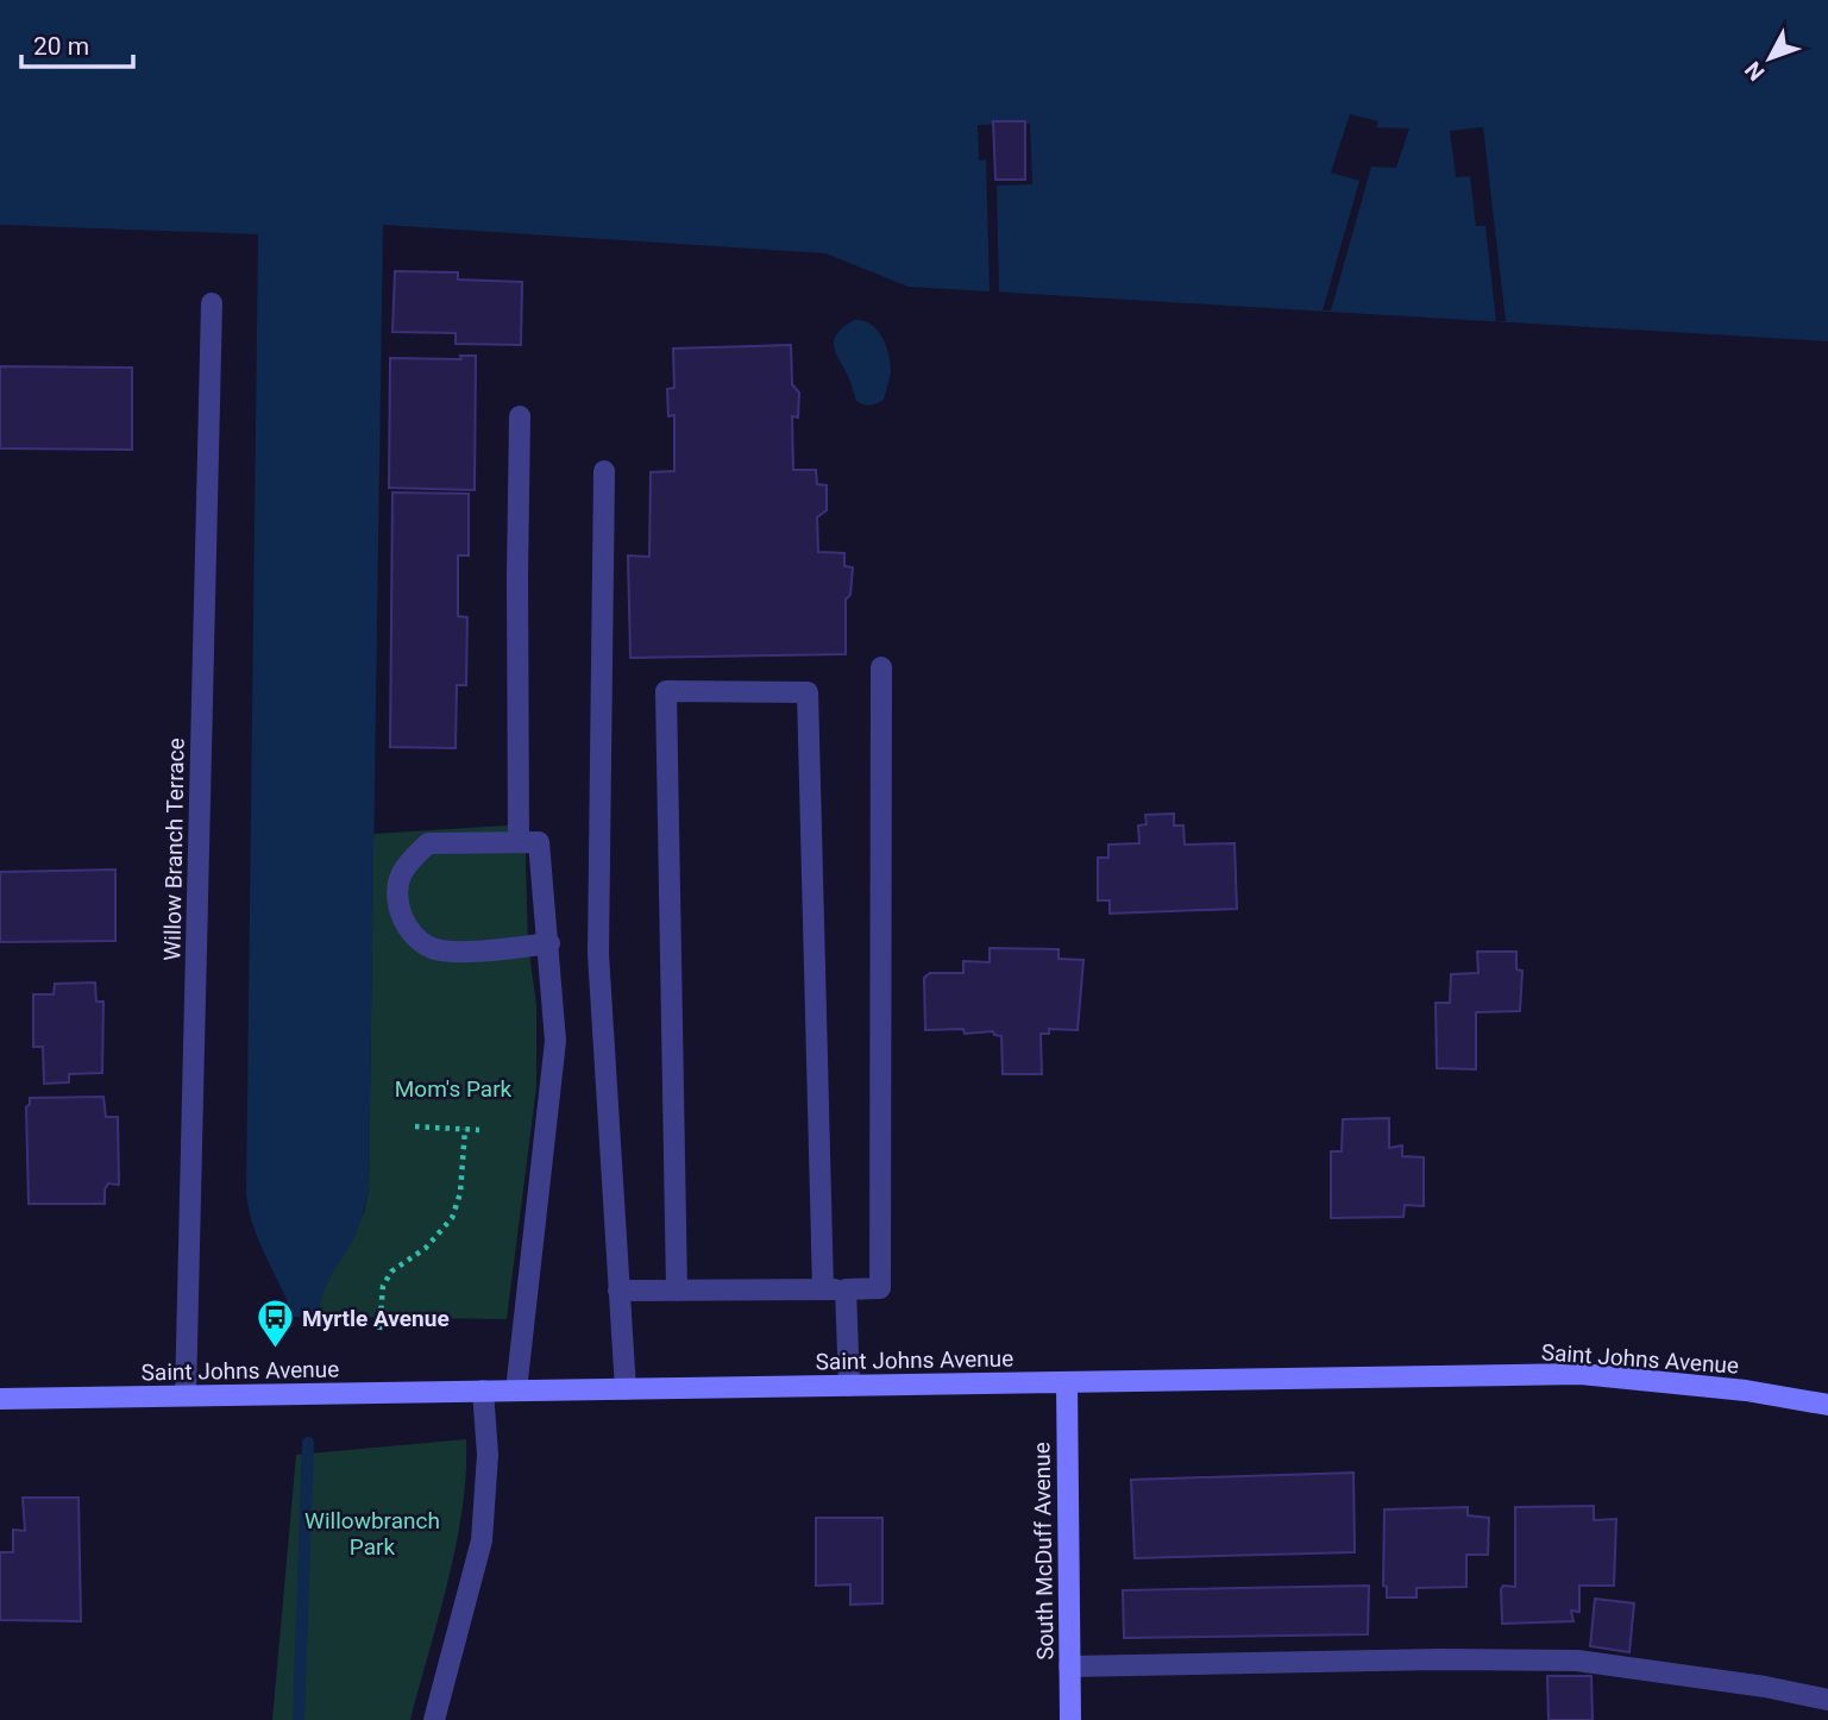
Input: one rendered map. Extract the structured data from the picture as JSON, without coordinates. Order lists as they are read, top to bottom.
{
  "streets": {
    "main road": ["Saint Johns Avenue", "South McDuff Avenue"],
    "street": ["Willow Branch Terrace"]
  },
  "crossings": [
    ["Willow Branch Terrace", "Saint Johns Avenue"],
    ["Saint Johns Avenue", "South McDuff Avenue"]
  ],
  "parks": ["Mom's Park", "Willowbranch Park"],
  "places": {
    "bus stop": ["Myrtle Avenue"]
  },
  "scale_bar": "20 m",
  "north": "bottom left"
}
